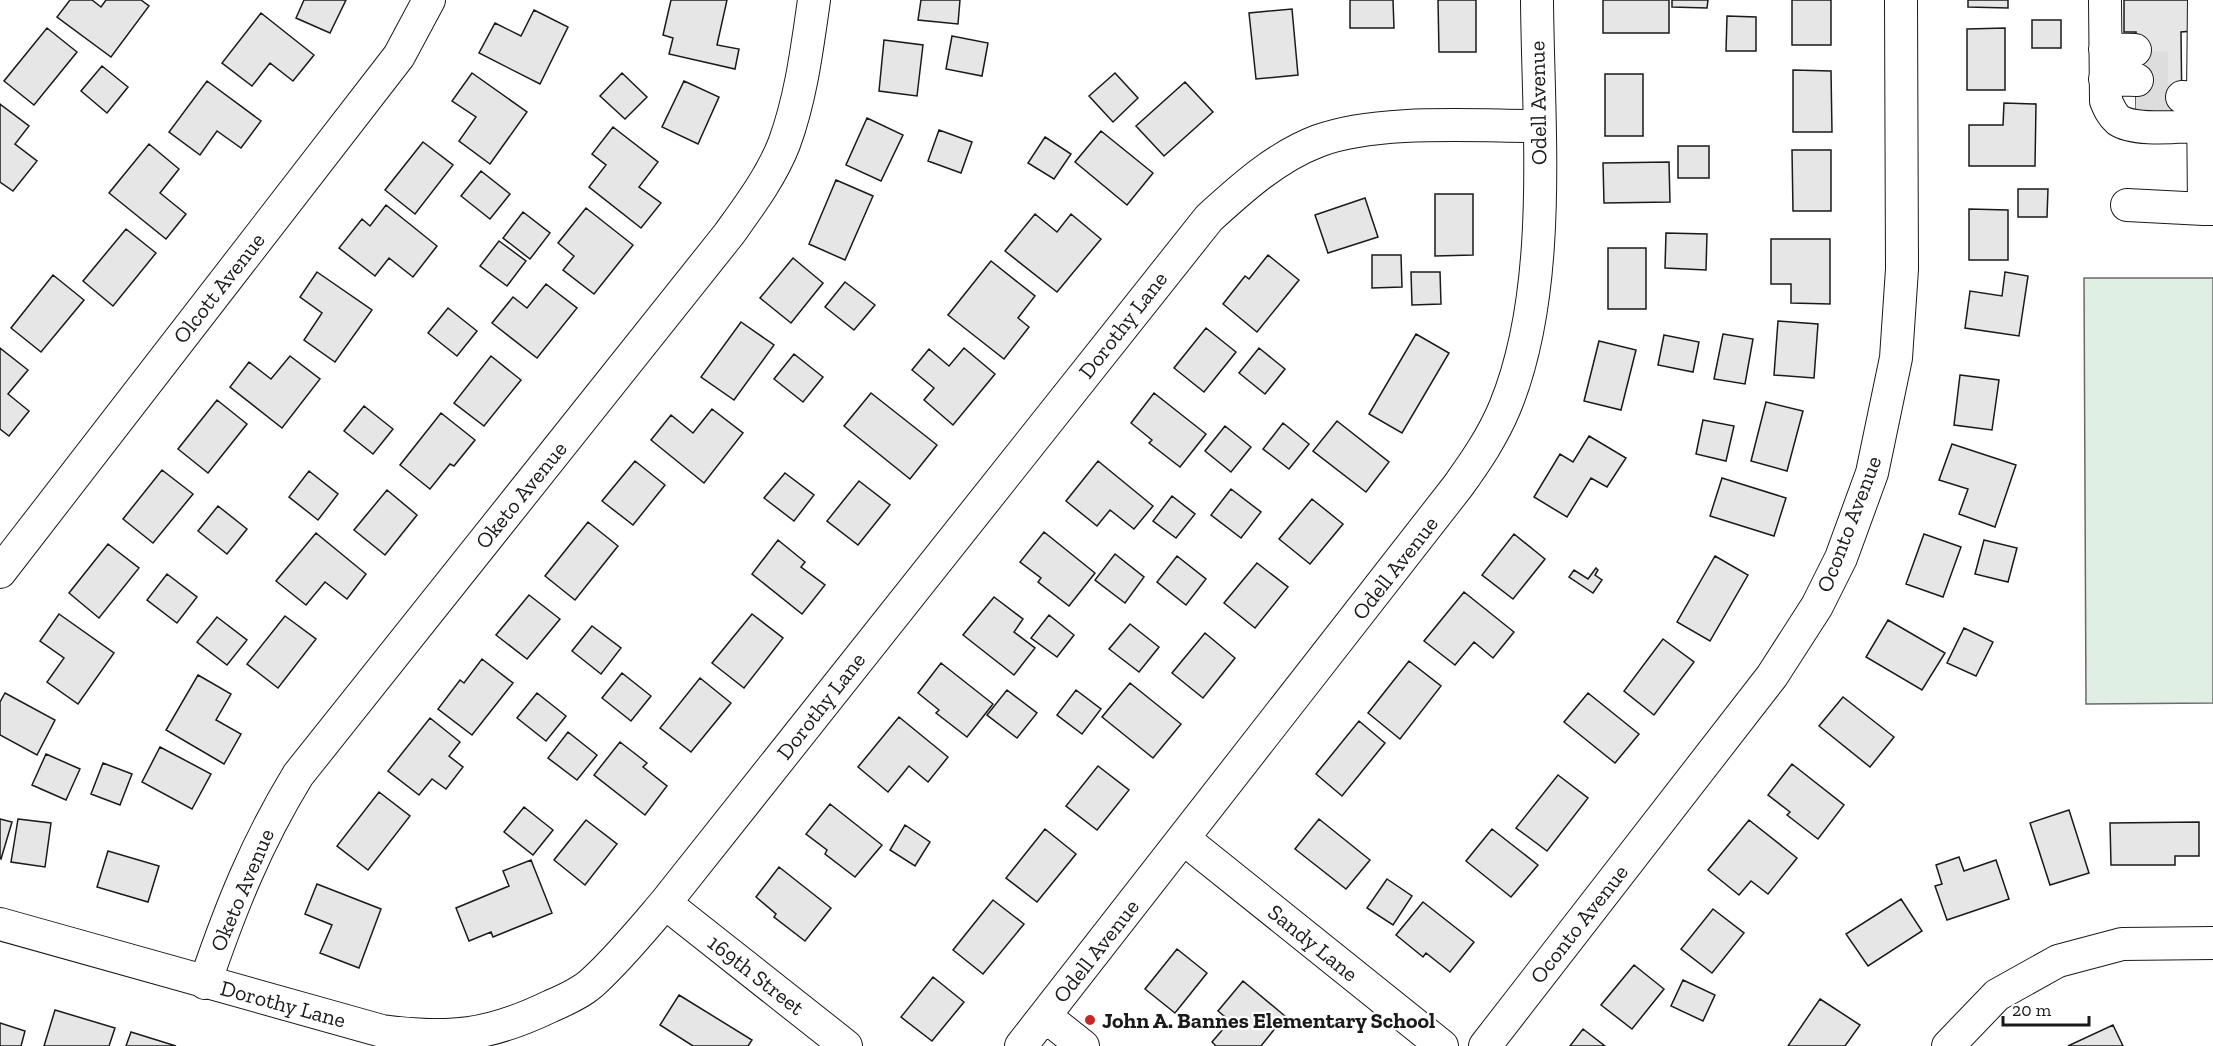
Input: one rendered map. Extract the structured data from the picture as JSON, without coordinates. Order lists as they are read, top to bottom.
{
  "streets": {
    "street": [
      "Odell Avenue",
      "Olcott Avenue",
      "Dorothy Lane",
      "Oketo Avenue",
      "Oconto Avenue",
      "Sandy Lane",
      "169th Street"
    ]
  },
  "crossings": [
    ["Odell Avenue", "Dorothy Lane"],
    ["Odell Avenue", "Sandy Lane"],
    ["Dorothy Lane", "Oketo Avenue"],
    ["Dorothy Lane", "169th Street"]
  ],
  "places": ["John A. Bannes Elementary School"],
  "scale_bar": "20 m"
}
